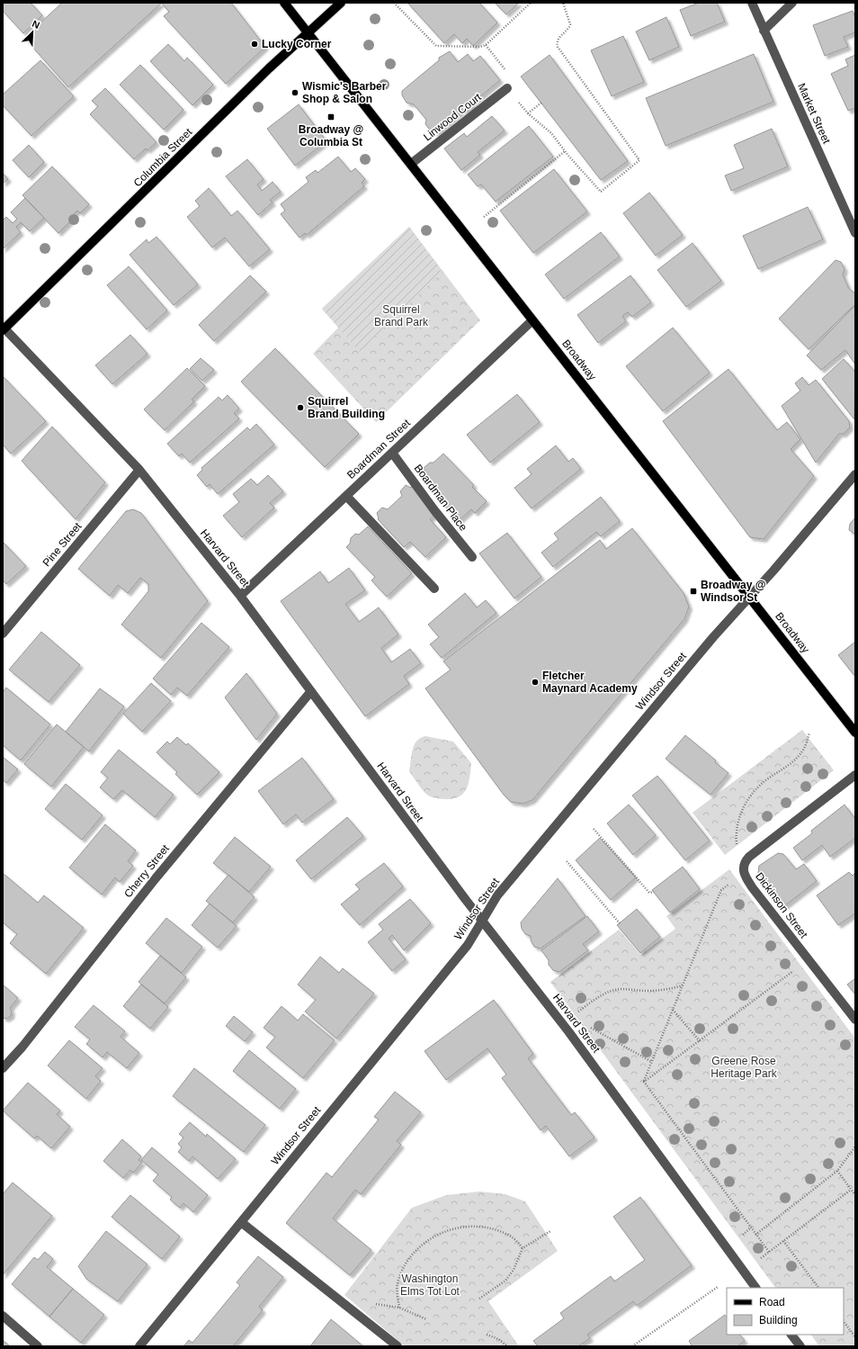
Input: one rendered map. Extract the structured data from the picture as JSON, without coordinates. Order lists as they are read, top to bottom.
{
  "streets": {
    "main road": ["Columbia Street", "Broadway"],
    "street": [
      "Market Street",
      "Linwood Court",
      "Boardman Street",
      "Boardman Place",
      "Pine Street",
      "Harvard Street",
      "Windsor Street",
      "Cherry Street",
      "Dickinson Street"
    ]
  },
  "crossings": [
    ["Linwood Court", "Broadway"],
    ["Columbia Street", "Broadway"],
    ["Columbia Street", "Harvard Street"],
    ["Broadway", "Boardman Street"],
    ["Broadway", "Windsor Street"],
    ["Boardman Street", "Boardman Place"],
    ["Boardman Street", "Harvard Street"],
    ["Pine Street", "Harvard Street"],
    ["Harvard Street", "Windsor Street"],
    ["Harvard Street", "Cherry Street"]
  ],
  "parks": ["Squirrel Brand Park", "Greene Rose Heritage Park", "Washington Elms Tot Lot"],
  "places": {
    "other": [
      "Lucky Corner",
      "Wismic's Barber Shop & Salon",
      "Squirrel Brand Building",
      "Fletcher Maynard Academy"
    ],
    "transit": ["Broadway @ Columbia St", "Broadway @ Windsor St"]
  },
  "legend": ["Road", "Building"],
  "north": "top right"
}
